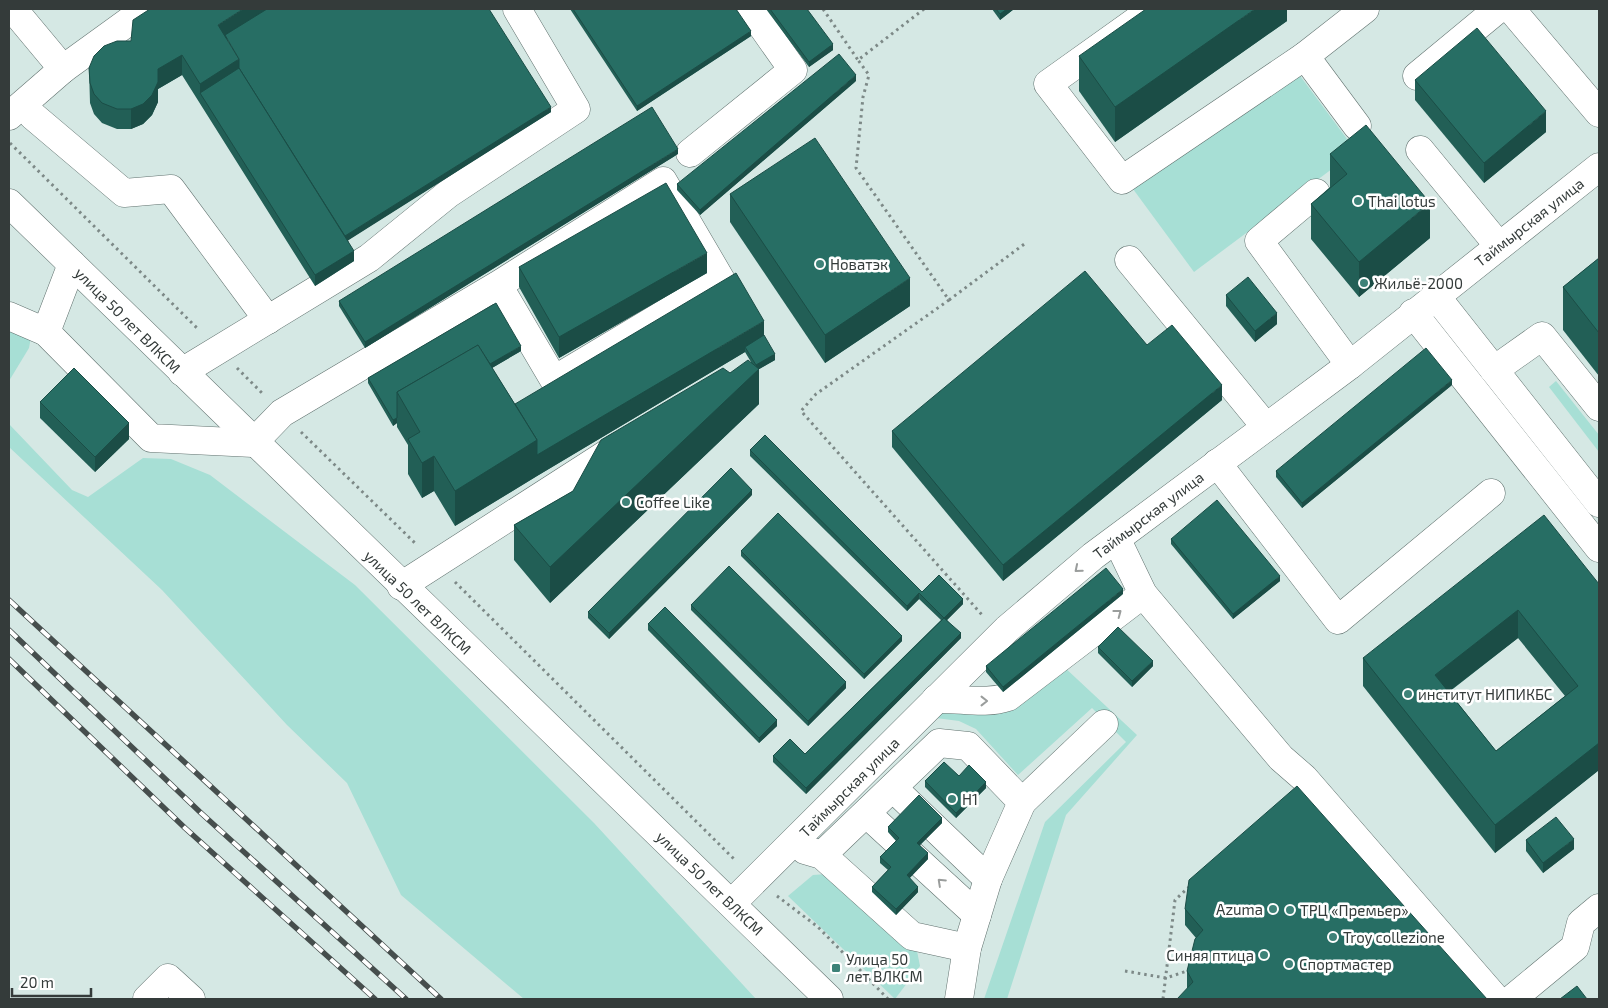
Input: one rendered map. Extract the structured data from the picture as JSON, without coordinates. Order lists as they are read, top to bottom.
{
  "streets": {
    "street": ["Таймырская улица", "улица 50 лет ВЛКСМ"]
  },
  "crossings": [
    ["Таймырская улица", "улица 50 лет ВЛКСМ"]
  ],
  "places": {
    "other": [
      "Thai lotus",
      "Новатэк",
      "Жильё-2000",
      "Coffee Like",
      "институт НИПИКБС",
      "Н1",
      "Azuma",
      "ТРЦ «Премьер»",
      "Troy collezione",
      "Синяя птица",
      "Спортмастер"
    ],
    "transit": ["Улица 50 лет ВЛКСМ"]
  },
  "scale_bar": "20 m"
}
